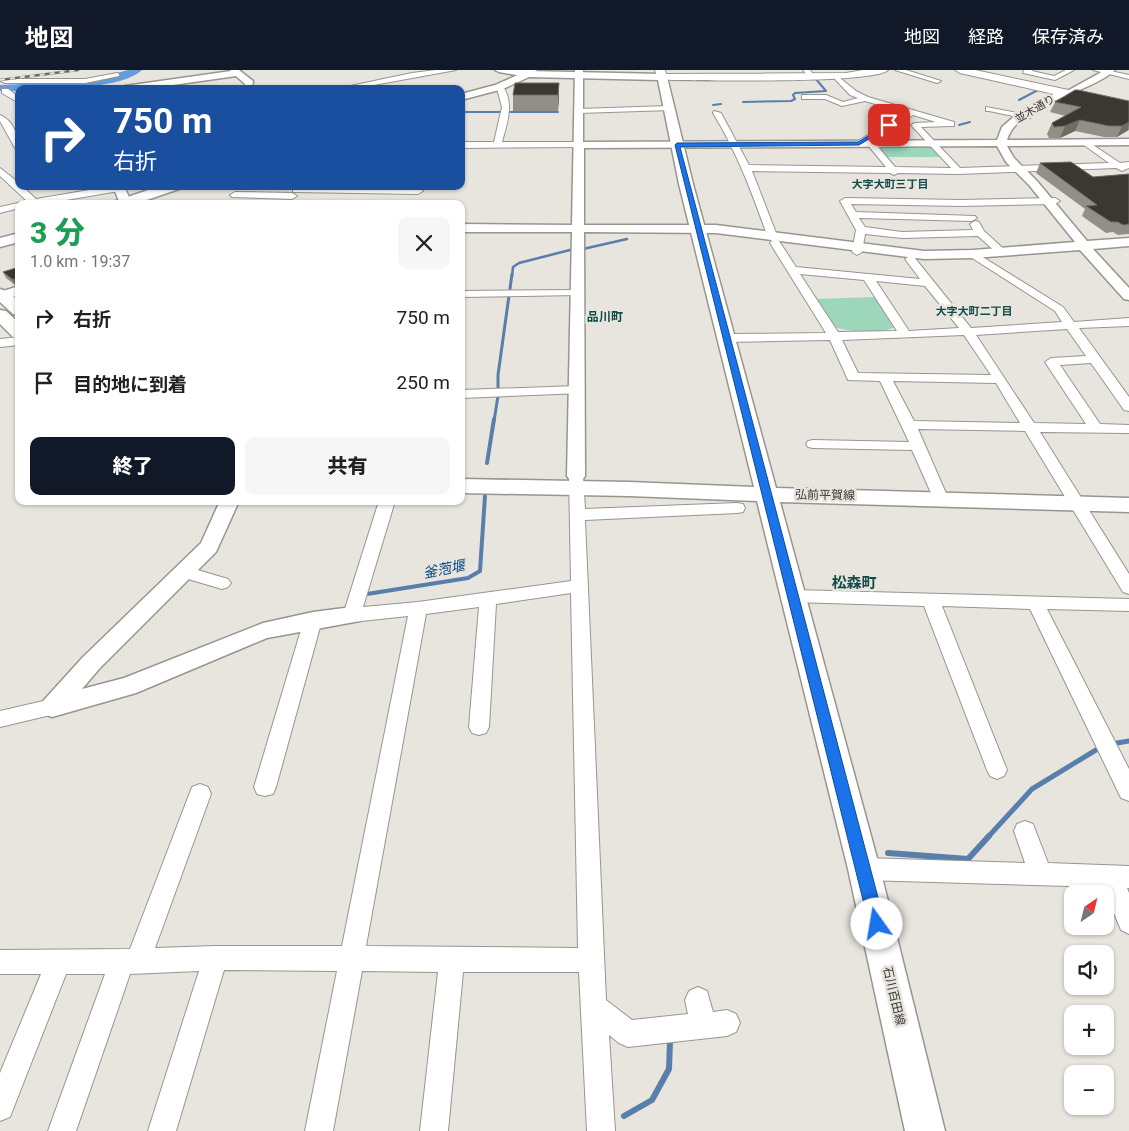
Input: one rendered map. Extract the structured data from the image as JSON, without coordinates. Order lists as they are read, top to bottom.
{
  "streets": {
    "main road": ["弘前平賀線", "石川百田線"],
    "street": ["並木通り"]
  },
  "crossings": [
    ["弘前平賀線", "石川百田線"]
  ],
  "districts": [
    "大字大町三丁目",
    "大字大町二丁目",
    "品川町",
    "松森町"
  ],
  "water": ["釜萢堰"],
  "north": "top right",
  "page": {
    "header": "地図",
    "nav": ["地図", "経路", "保存済み"],
    "turn": ["750 m", "右折"],
    "heading": ["3 分", "1.0 km · 19:37"],
    "list": [
      {
        "name": "右折",
        "value": "750 m"
      },
      {
        "name": "目的地に到着",
        "value": "250 m"
      }
    ],
    "buttons": ["終了", "共有"],
    "map_buttons": ["+", "−"]
  }
}
